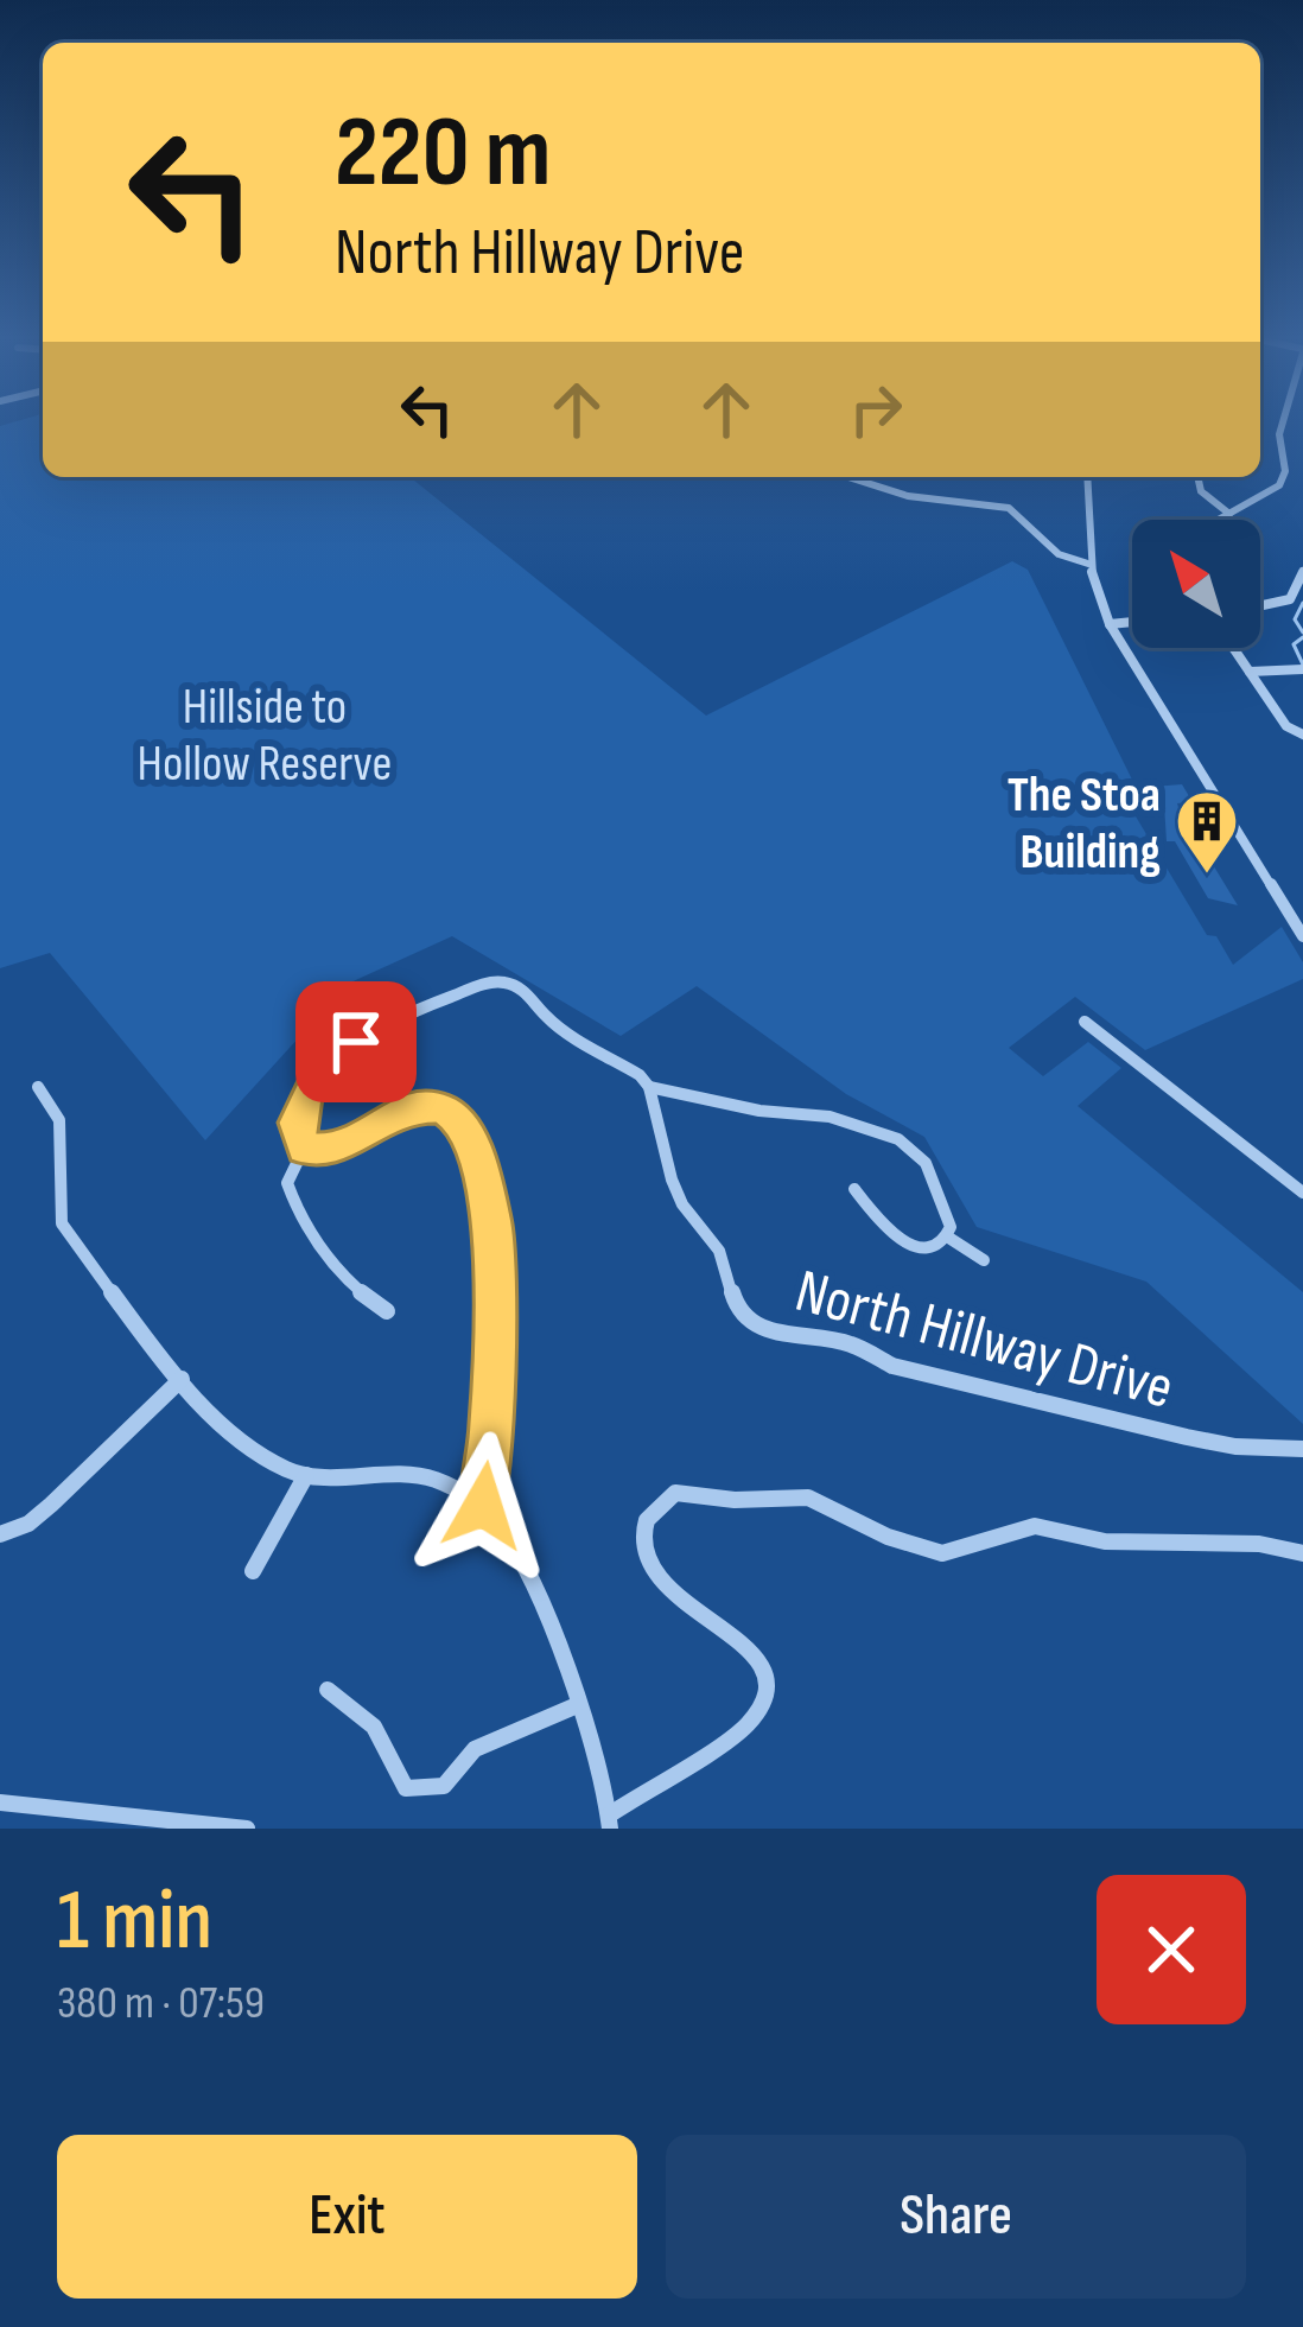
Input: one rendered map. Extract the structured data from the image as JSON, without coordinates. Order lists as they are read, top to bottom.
{
  "streets": {
    "street": ["North Hillway Drive"]
  },
  "parks": ["Hillside to Hollow Reserve"],
  "places": {
    "building": ["The Stoa Building"]
  },
  "north": "top left",
  "page": {
    "turn": ["220 m", "North Hillway Drive"],
    "heading": ["1 min", "380 m · 07:59"],
    "buttons": ["Exit", "Share"]
  }
}
